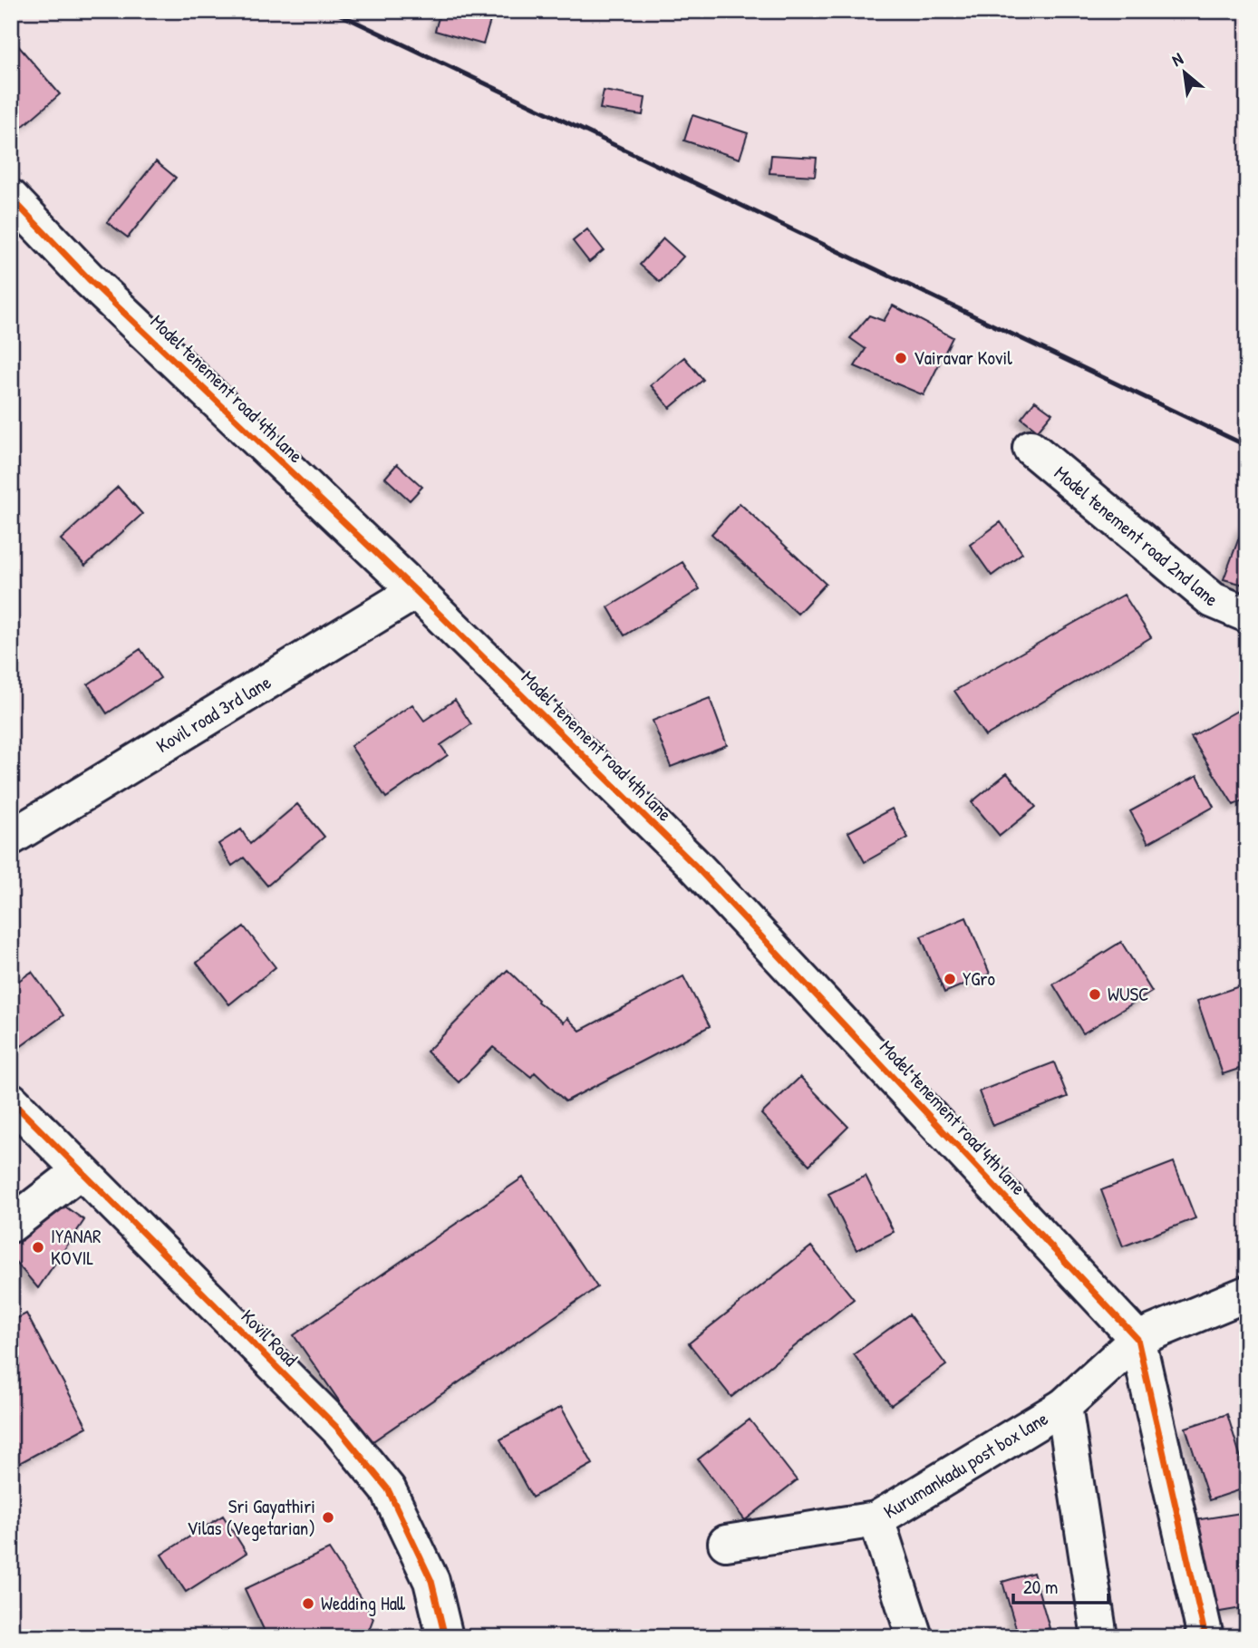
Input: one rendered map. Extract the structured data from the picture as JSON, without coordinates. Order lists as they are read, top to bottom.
{
  "streets": {
    "street": [
      "Model tenement road 4th lane",
      "Model tenement road 2nd lane",
      "Kovil road 3rd lane",
      "Kovil Road",
      "Kurumankadu post box lane"
    ]
  },
  "crossings": [
    ["Model tenement road 4th lane", "Kovil road 3rd lane"],
    ["Model tenement road 4th lane", "Kurumankadu post box lane"]
  ],
  "places": [
    "Vairavar Kovil",
    "YGro",
    "WUSC",
    "IYANAR KOVIL",
    "Sri Gayathiri Vilas (Vegetarian)",
    "Wedding Hall"
  ],
  "scale_bar": "20 m",
  "north": "top left"
}
